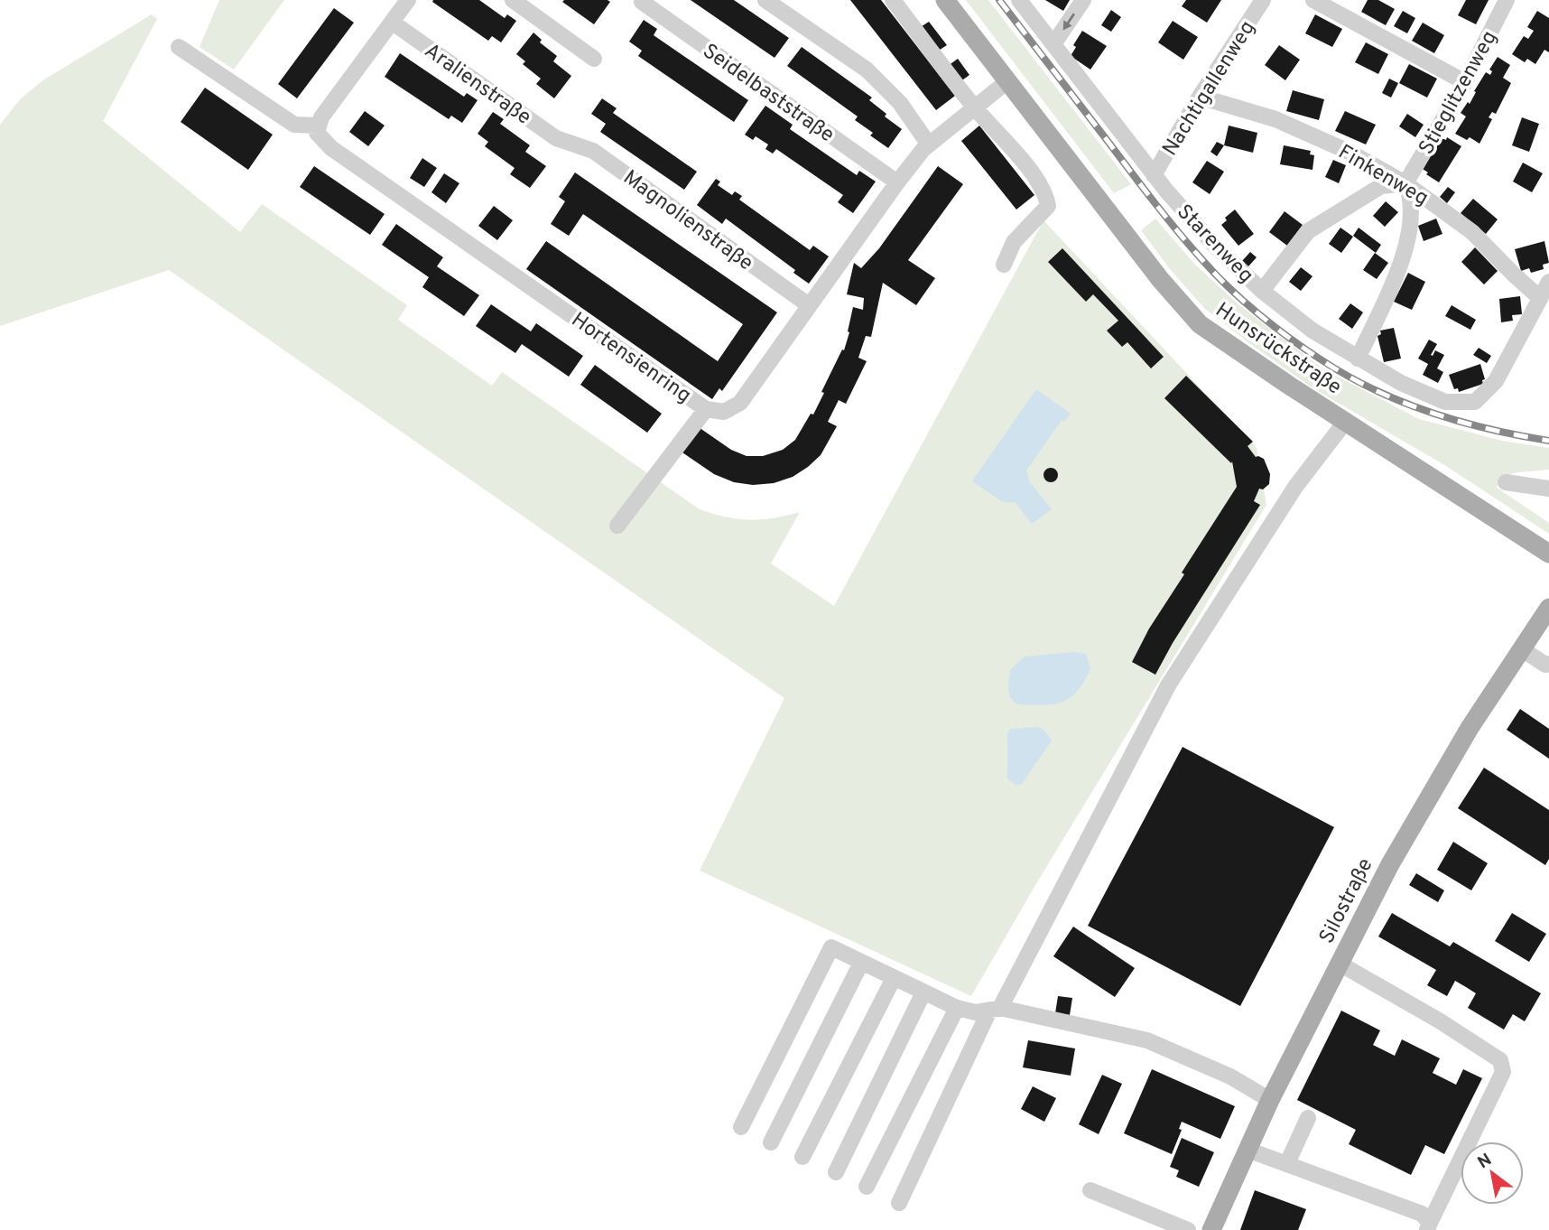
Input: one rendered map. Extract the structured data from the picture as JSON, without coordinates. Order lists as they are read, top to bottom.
{
  "streets": {
    "main road": ["Hunsrückstraße", "Silostraße"],
    "street": [
      "Aralienstraße",
      "Nachtigallenweg",
      "Seidelbaststraße",
      "Stieglitzenweg",
      "Finkenweg",
      "Magnolienstraße",
      "Starenweg",
      "Hortensienring"
    ]
  },
  "crossings": [
    ["Aralienstraße", "Magnolienstraße"],
    ["Nachtigallenweg", "Finkenweg"],
    ["Nachtigallenweg", "Starenweg"],
    ["Seidelbaststraße", "Hortensienring"],
    ["Stieglitzenweg", "Finkenweg"],
    ["Finkenweg", "Starenweg"],
    ["Magnolienstraße", "Hortensienring"],
    ["Hunsrückstraße", "Hortensienring"]
  ],
  "north": "top left"
}
